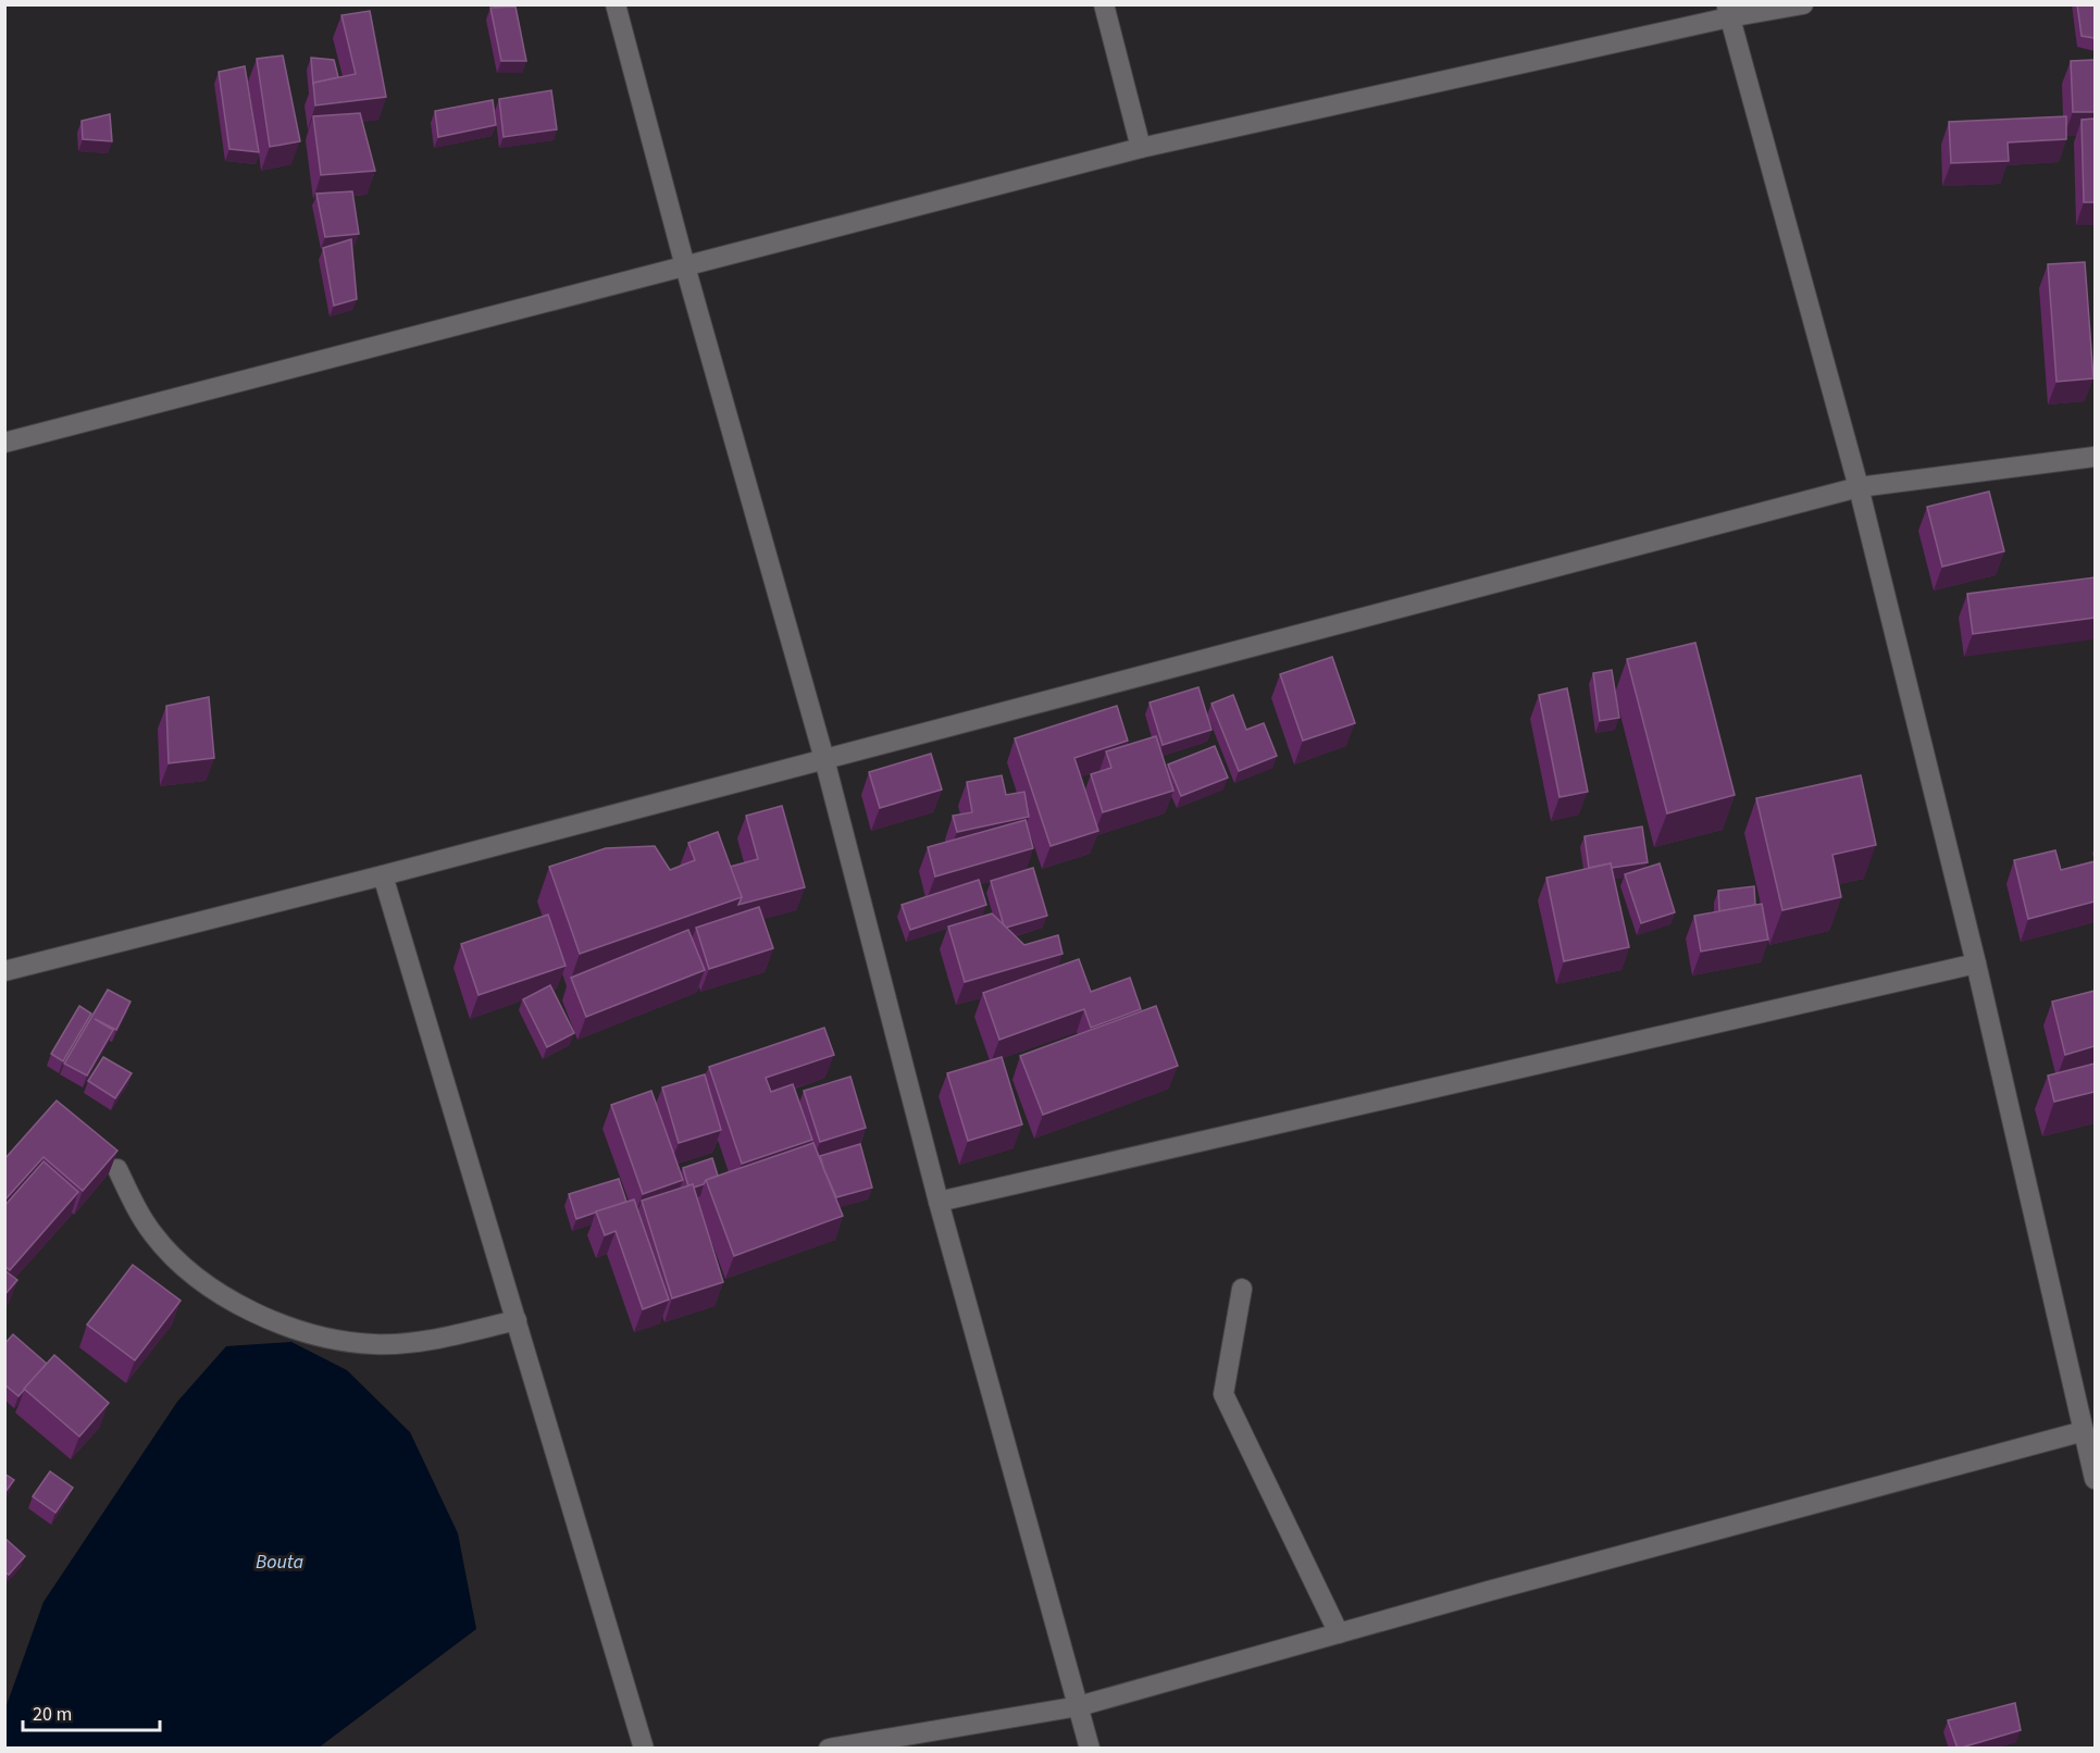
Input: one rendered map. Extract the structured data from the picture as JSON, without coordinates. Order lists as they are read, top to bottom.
{
  "water": ["Bouta"],
  "scale_bar": "20 m"
}
